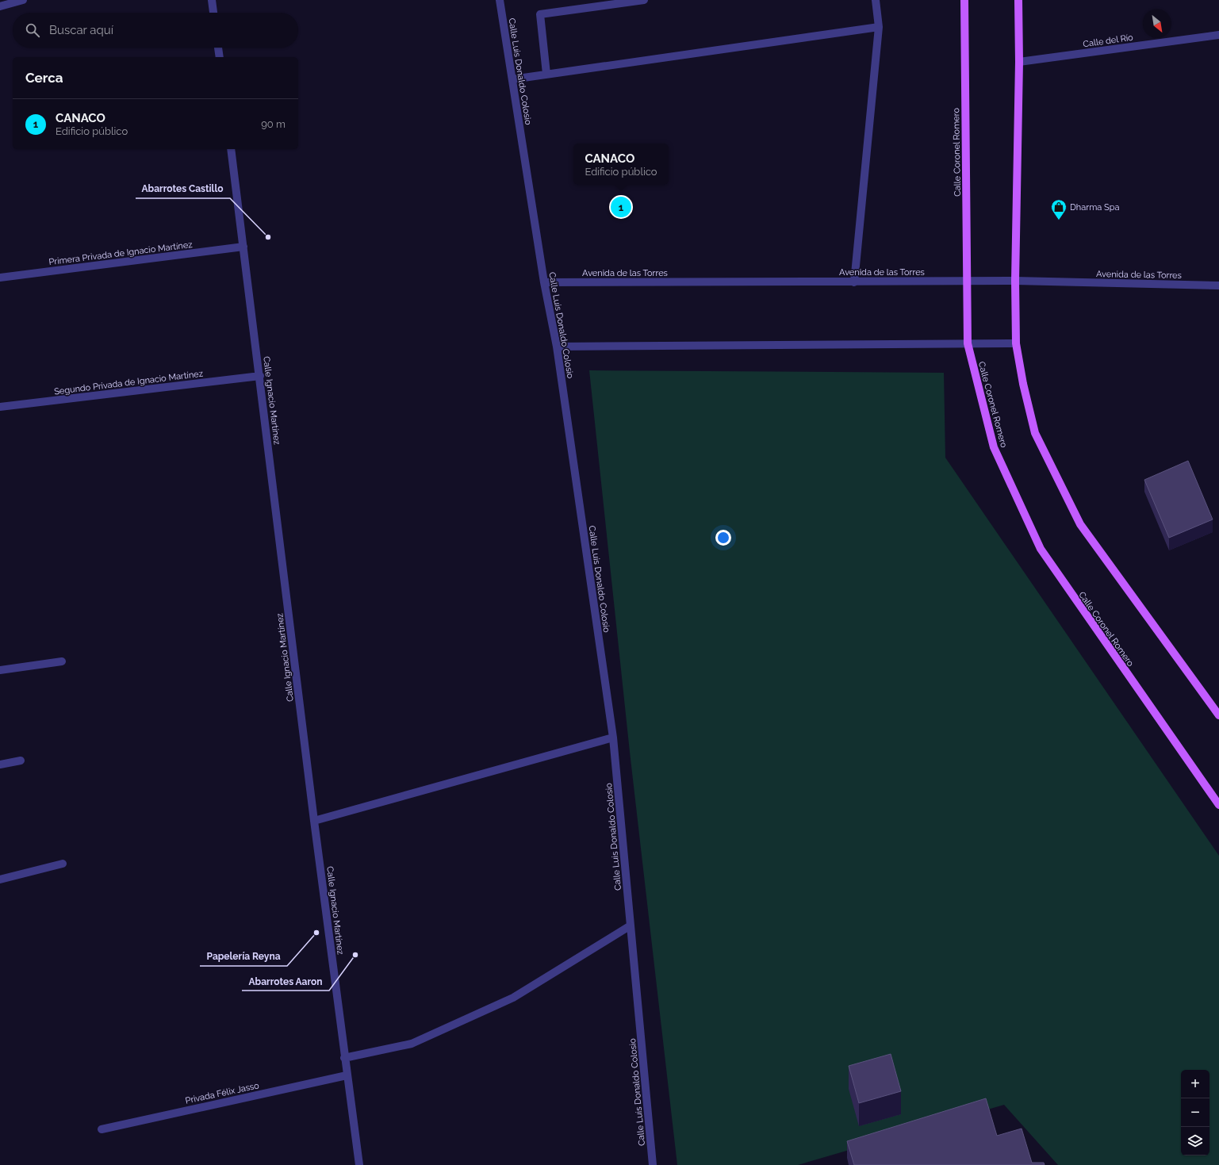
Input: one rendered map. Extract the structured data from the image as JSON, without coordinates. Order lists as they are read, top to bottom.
{
  "streets": {
    "main road": ["Calle Coronel Romero"],
    "street": [
      "Calle del Río",
      "Calle Luis Donaldo Colosio",
      "Primera Privada de Ignacio Martínez",
      "Avenida de las Torres",
      "Segundo Privada de Ignacio Martínez",
      "Calle Ignacio Martínez",
      "Privada Félix Jasso"
    ]
  },
  "crossings": [
    ["Calle Luis Donaldo Colosio", "Avenida de las Torres"],
    ["Calle Coronel Romero", "Avenida de las Torres"],
    ["Primera Privada de Ignacio Martínez", "Calle Ignacio Martínez"],
    ["Segundo Privada de Ignacio Martínez", "Calle Ignacio Martínez"],
    ["Calle Ignacio Martínez", "Privada Félix Jasso"]
  ],
  "places": {
    "shop": ["Dharma Spa"],
    "other": ["Abarrotes Castillo", "Papelería Reyna", "Abarrotes Aaron"]
  },
  "north": "bottom right",
  "page": {
    "search": "Buscar aquí",
    "heading": "Cerca",
    "list": [
      {
        "mark": "1",
        "name": "CANACO",
        "note": "Edificio público",
        "value": "90 m"
      }
    ],
    "popup": ["CANACO", "Edificio público"],
    "pins": "1",
    "map_buttons": ["+", "−"]
  }
}
